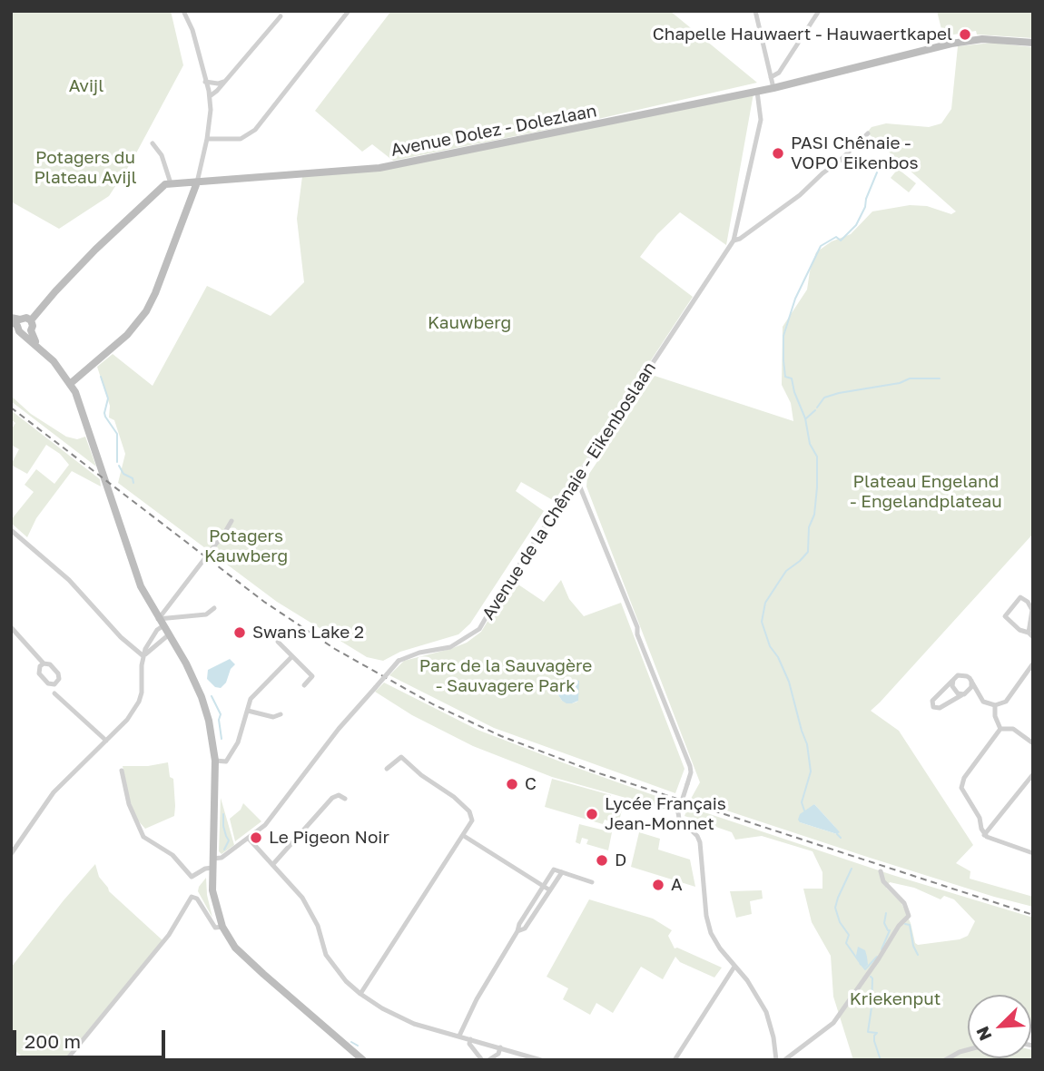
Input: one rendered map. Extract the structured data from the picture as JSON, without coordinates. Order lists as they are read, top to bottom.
{
  "streets": {
    "street": ["Avenue Dolez - Dolezlaan", "Avenue de la Chênaie - Eikenboslaan"]
  },
  "crossings": [
    ["Avenue Dolez - Dolezlaan", "Avenue de la Chênaie - Eikenboslaan"]
  ],
  "parks": [
    "Avijl",
    "Potagers du Plateau Avijl",
    "Kauwberg",
    "Plateau Engeland - Engelandplateau",
    "Potagers Kauwberg",
    "Parc de la Sauvagère - Sauvagere Park",
    "Kriekenput"
  ],
  "places": [
    "Chapelle Hauwaert - Hauwaertkapel",
    "PASI Chênaie - VOPO Eikenbos",
    "Swans Lake 2",
    "C",
    "Lycée Français Jean-Monnet",
    "Le Pigeon Noir",
    "D",
    "A"
  ],
  "scale_bar": "200 m",
  "north": "bottom left"
}
